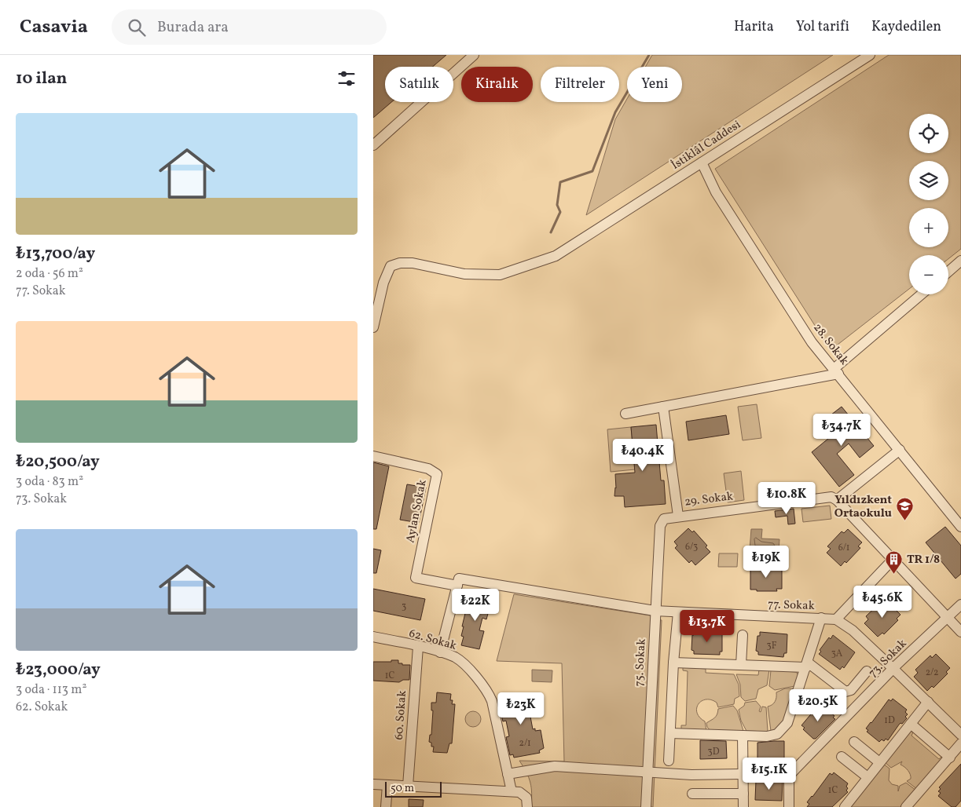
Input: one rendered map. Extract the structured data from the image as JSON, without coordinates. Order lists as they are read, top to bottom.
{
  "streets": {
    "street": [
      "İstiklâl Caddesi",
      "28. Sokak",
      "29. Sokak",
      "Aylan Sokak",
      "77. Sokak",
      "62. Sokak",
      "73. Sokak",
      "75. Sokak",
      "60. Sokak"
    ]
  },
  "crossings": [
    ["İstiklâl Caddesi", "28. Sokak"],
    ["29. Sokak", "75. Sokak"],
    ["Aylan Sokak", "77. Sokak"],
    ["77. Sokak", "75. Sokak"],
    ["62. Sokak", "60. Sokak"]
  ],
  "places": {
    "school or university": ["Yıldızkent Ortaokulu"],
    "building": ["TR 1/8"]
  },
  "house_numbers": [
    "6/3",
    "6/1",
    "3",
    "3F",
    "3A",
    "2/2",
    "1C",
    "1D",
    "2/1",
    "3D",
    "1C"
  ],
  "scale_bar": "50 m",
  "page": {
    "header": "Casavia",
    "search": "Burada ara",
    "nav": ["Harita", "Yol tarifi", "Kaydedilen"],
    "heading": "10 ilan",
    "chip": [
      "Satılık",
      "Kiralık",
      "Filtreler",
      "Yeni"
    ],
    "list": [
      {
        "name": "₺13,700/ay",
        "note": "2 oda · 56 m² · 77. Sokak"
      },
      {
        "name": "₺20,500/ay",
        "note": "3 oda · 83 m² · 73. Sokak"
      },
      {
        "name": "₺23,000/ay",
        "note": "3 oda · 113 m² · 62. Sokak"
      }
    ],
    "map_buttons": ["+", "−"],
    "price": [
      "₺34.7K",
      "₺40.4K",
      "₺10.8K",
      "₺19K",
      "₺45.6K",
      "₺22K",
      "₺13.7K",
      "₺20.5K",
      "₺23K",
      "₺15.1K"
    ],
    "scale": "50 m"
  }
}
